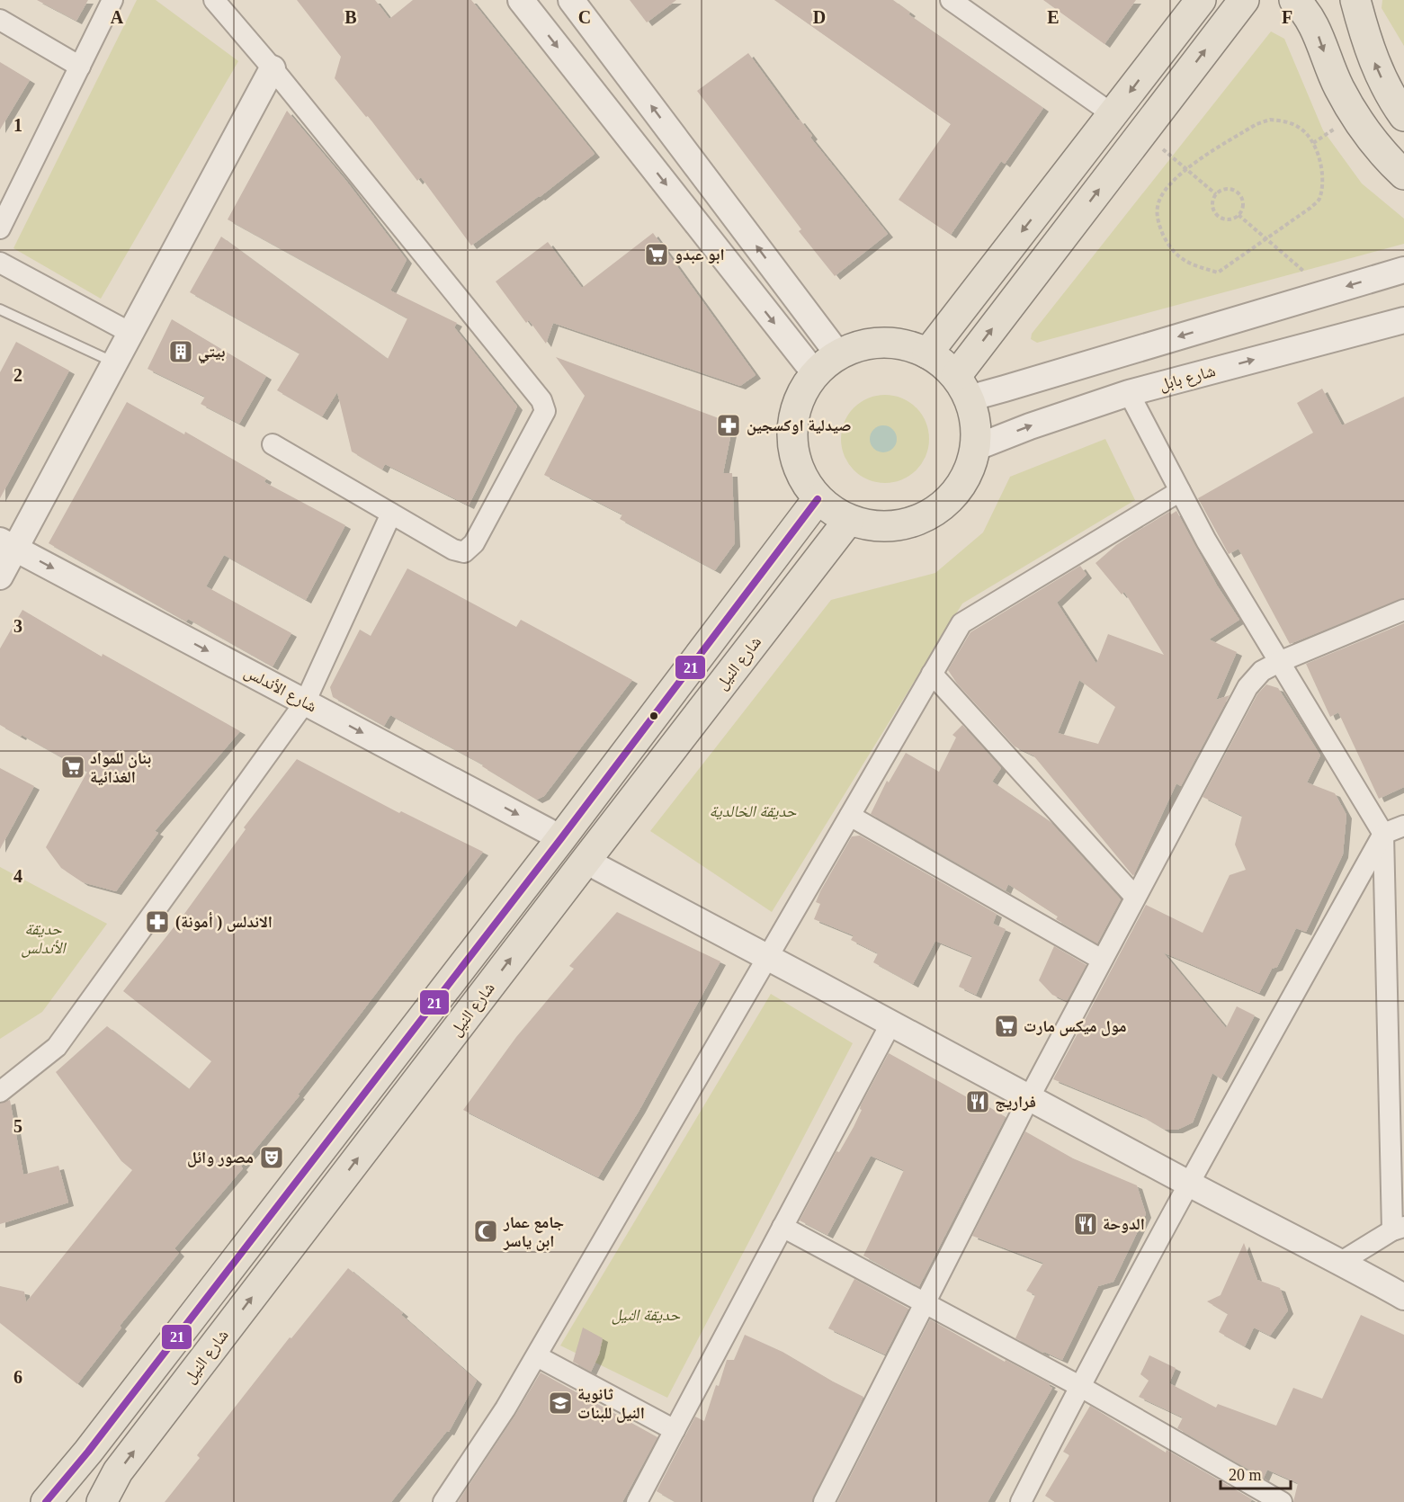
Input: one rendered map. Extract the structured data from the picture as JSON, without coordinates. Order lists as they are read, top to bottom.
{
  "streets": {
    "main road": ["شارع النيل"],
    "street": ["شارع بابل", "شارع الأندلس"]
  },
  "crossings": [
    ["شارع بابل", "شارع النيل"],
    ["شارع النيل", "شارع الأندلس"]
  ],
  "one_way": ["شارع الأندلس"],
  "parks": ["حديقة الخالدية", "حديقة الأندلس", "حديقة النيل"],
  "places": {
    "supermarket": ["ابو عبدو", "بنان للمواد الغذائية", "مول ميكس مارت"],
    "building": ["بيتي"],
    "pharmacy": ["صيدلية اوكسجين", "الاندلس ( أمونة)"],
    "restaurant": ["فراريج", "الدوحة"],
    "theatre": ["مصور وائل"],
    "mosque": ["جامع عمار ابن ياسر"],
    "school or university": ["ثانوية النيل للبنات"]
  },
  "lines": ["transit line 21"],
  "scale_bar": "20 m",
  "grid": {
    "columns": [
      "A",
      "B",
      "C",
      "D",
      "E",
      "F"
    ],
    "rows": [
      "1",
      "2",
      "3",
      "4",
      "5",
      "6"
    ]
  }
}
